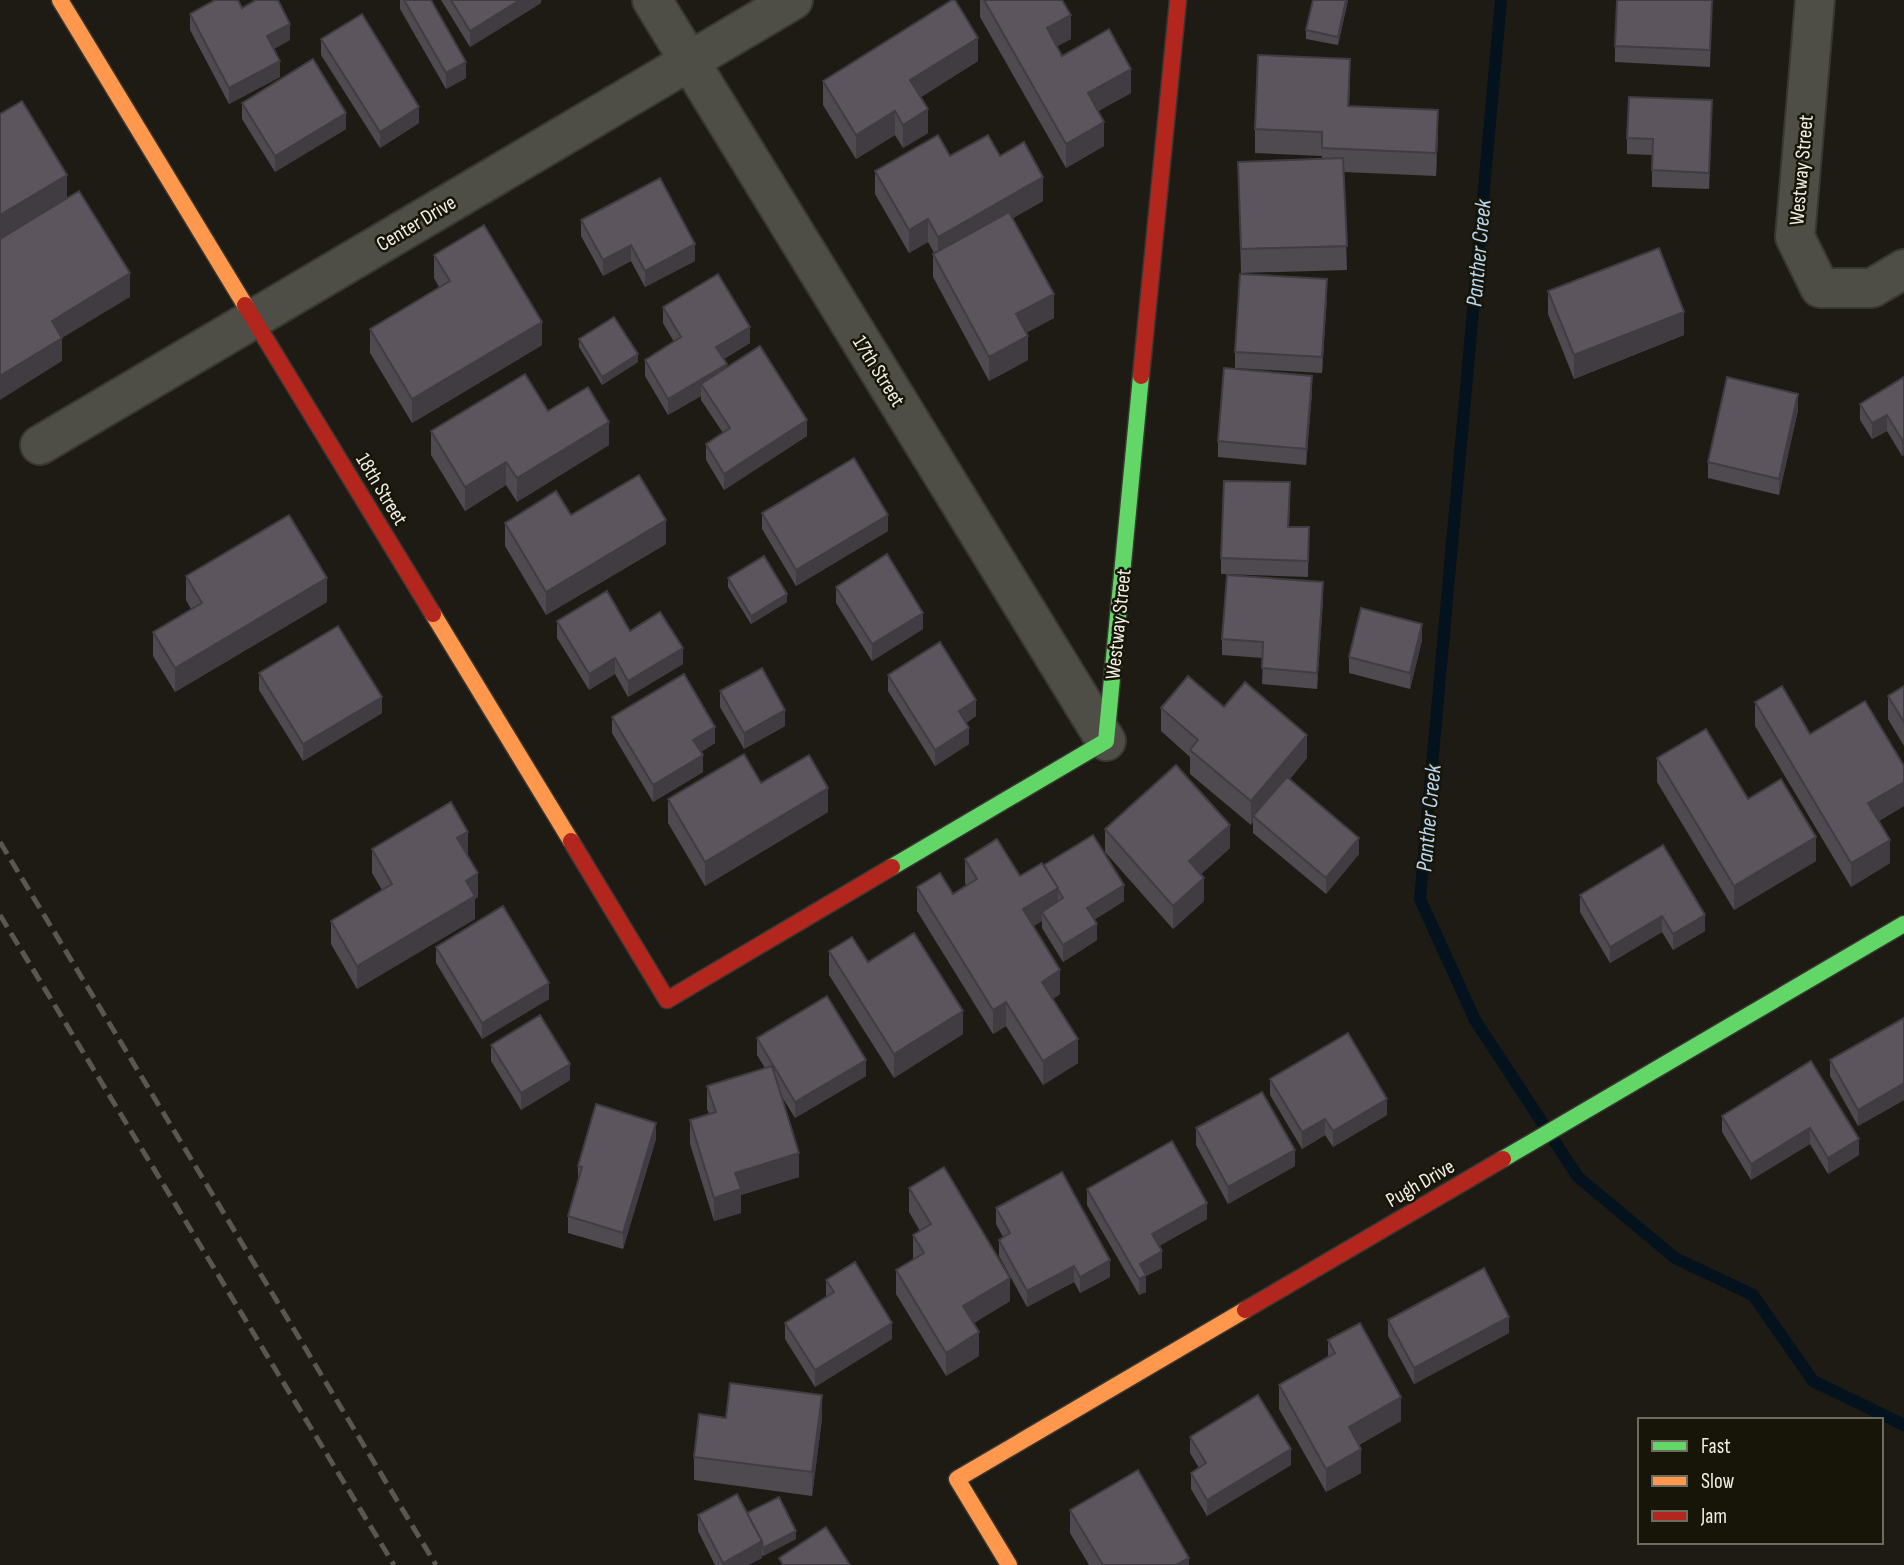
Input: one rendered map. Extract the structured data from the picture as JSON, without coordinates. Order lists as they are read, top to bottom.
{
  "streets": {
    "street": [
      "Westway Street",
      "Center Drive",
      "17th Street",
      "18th Street",
      "Pugh Drive"
    ]
  },
  "crossings": [
    ["Westway Street", "17th Street"],
    ["Westway Street", "18th Street"],
    ["Center Drive", "17th Street"],
    ["Center Drive", "18th Street"],
    ["17th Street", "18th Street"]
  ],
  "water": ["Panther Creek"],
  "legend": ["Fast", "Slow", "Jam"]
}
